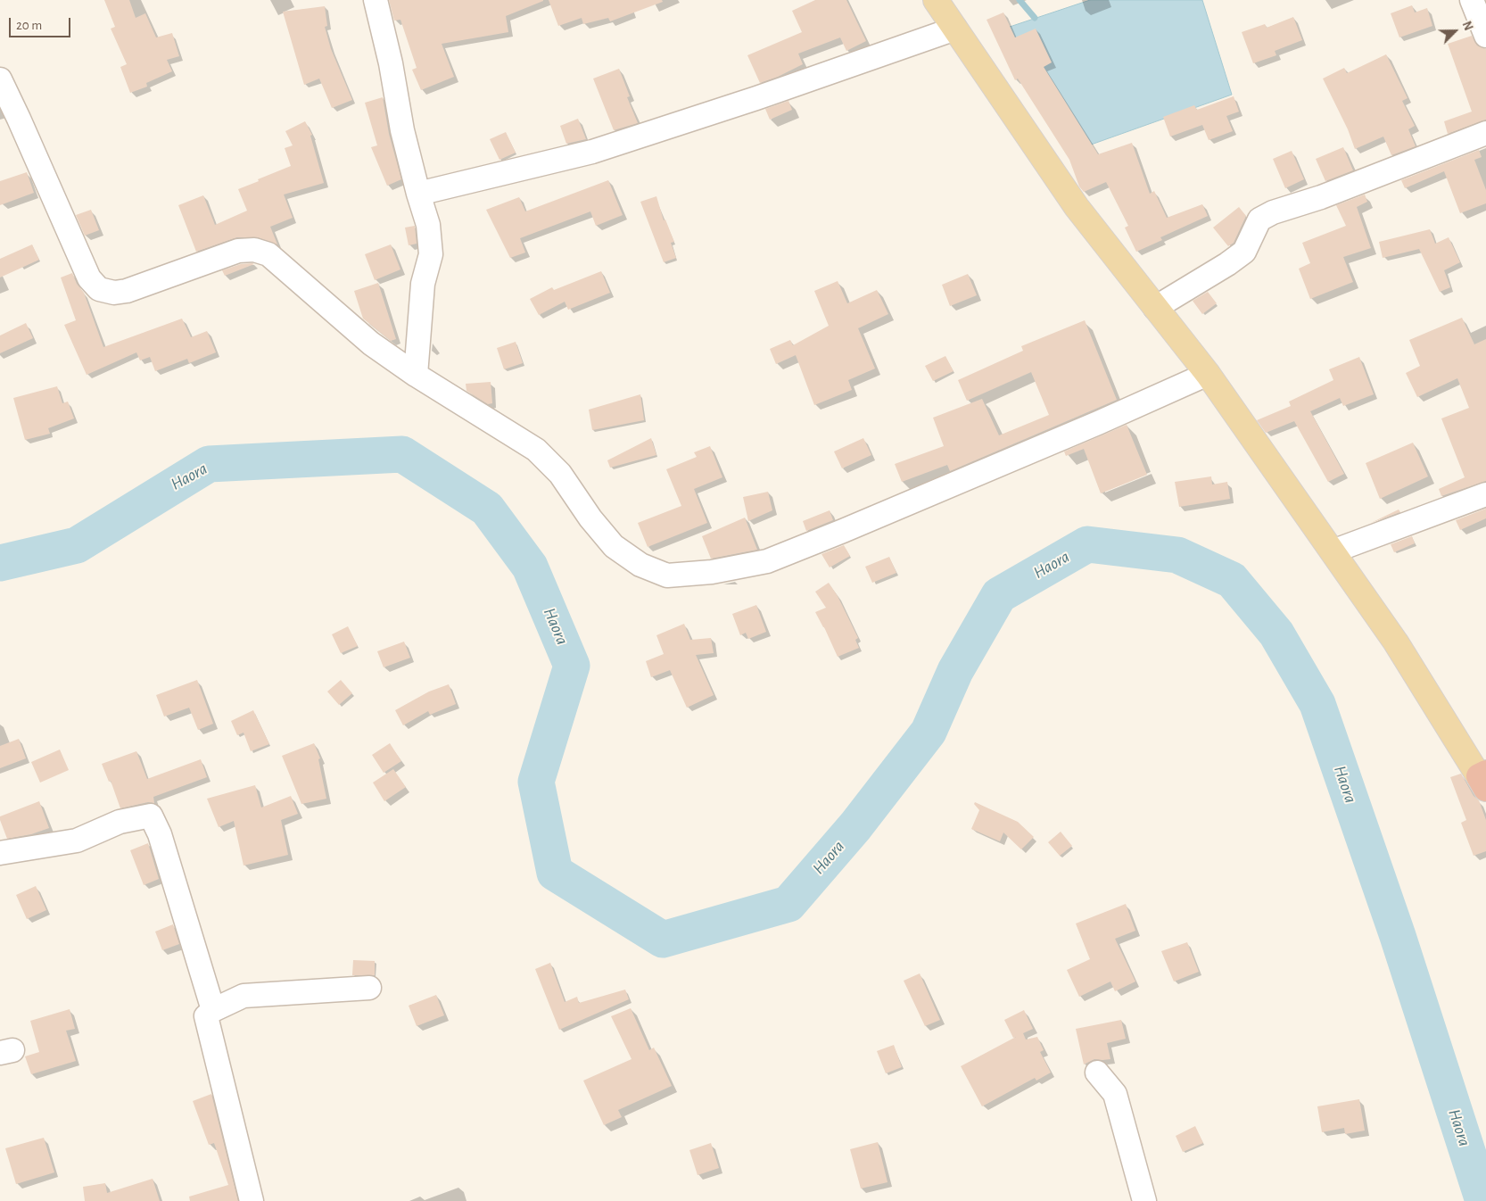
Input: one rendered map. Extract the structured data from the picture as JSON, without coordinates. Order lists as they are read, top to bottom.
{
  "water": ["Haora"],
  "scale_bar": "20 m",
  "north": "top right"
}
